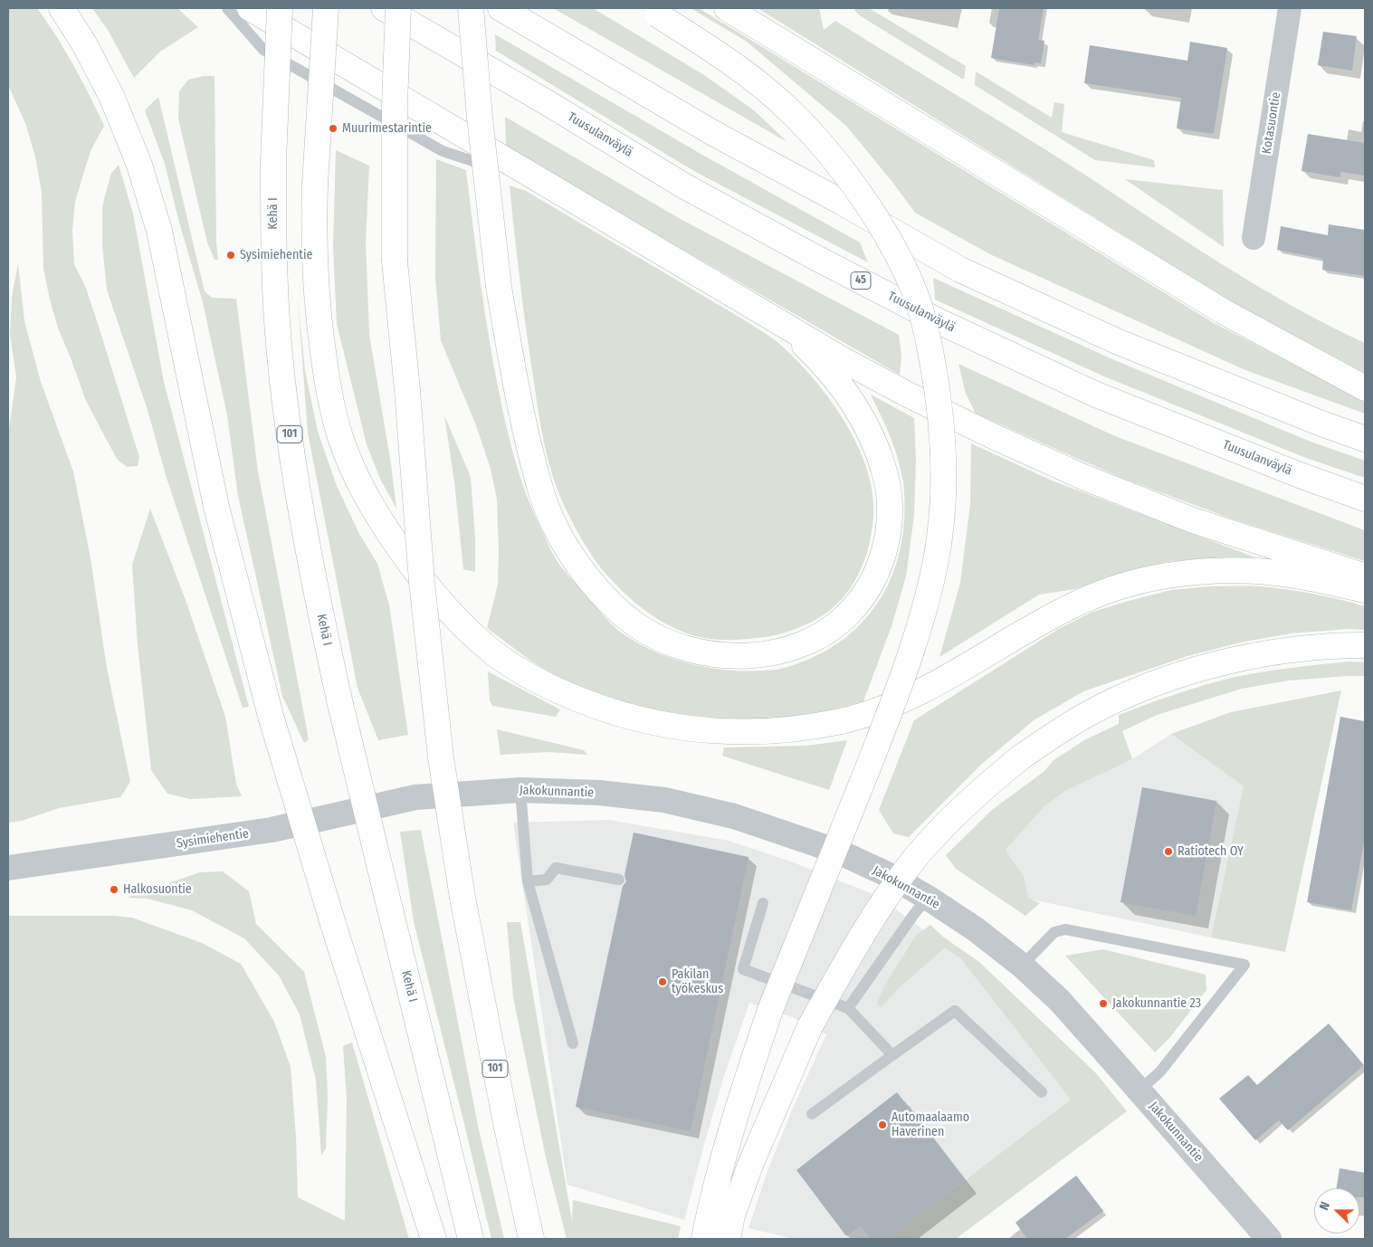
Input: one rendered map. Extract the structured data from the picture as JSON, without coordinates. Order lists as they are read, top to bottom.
{
  "streets": {
    "highway": [
      "Tuusulanväylä",
      "Kehä I",
      "45",
      "101"
    ],
    "street": ["Kotasuontie", "Jakokunnantie", "Sysimiehentie"]
  },
  "crossings": [
    ["Jakokunnantie", "Sysimiehentie"]
  ],
  "places": [
    "Muurimestarintie",
    "Sysimiehentie",
    "Ratiotech OY",
    "Halkosuontie",
    "Pakilan työkeskus",
    "Jakokunnantie 23",
    "Automaalaamo Haverinen"
  ],
  "north": "left"
}
